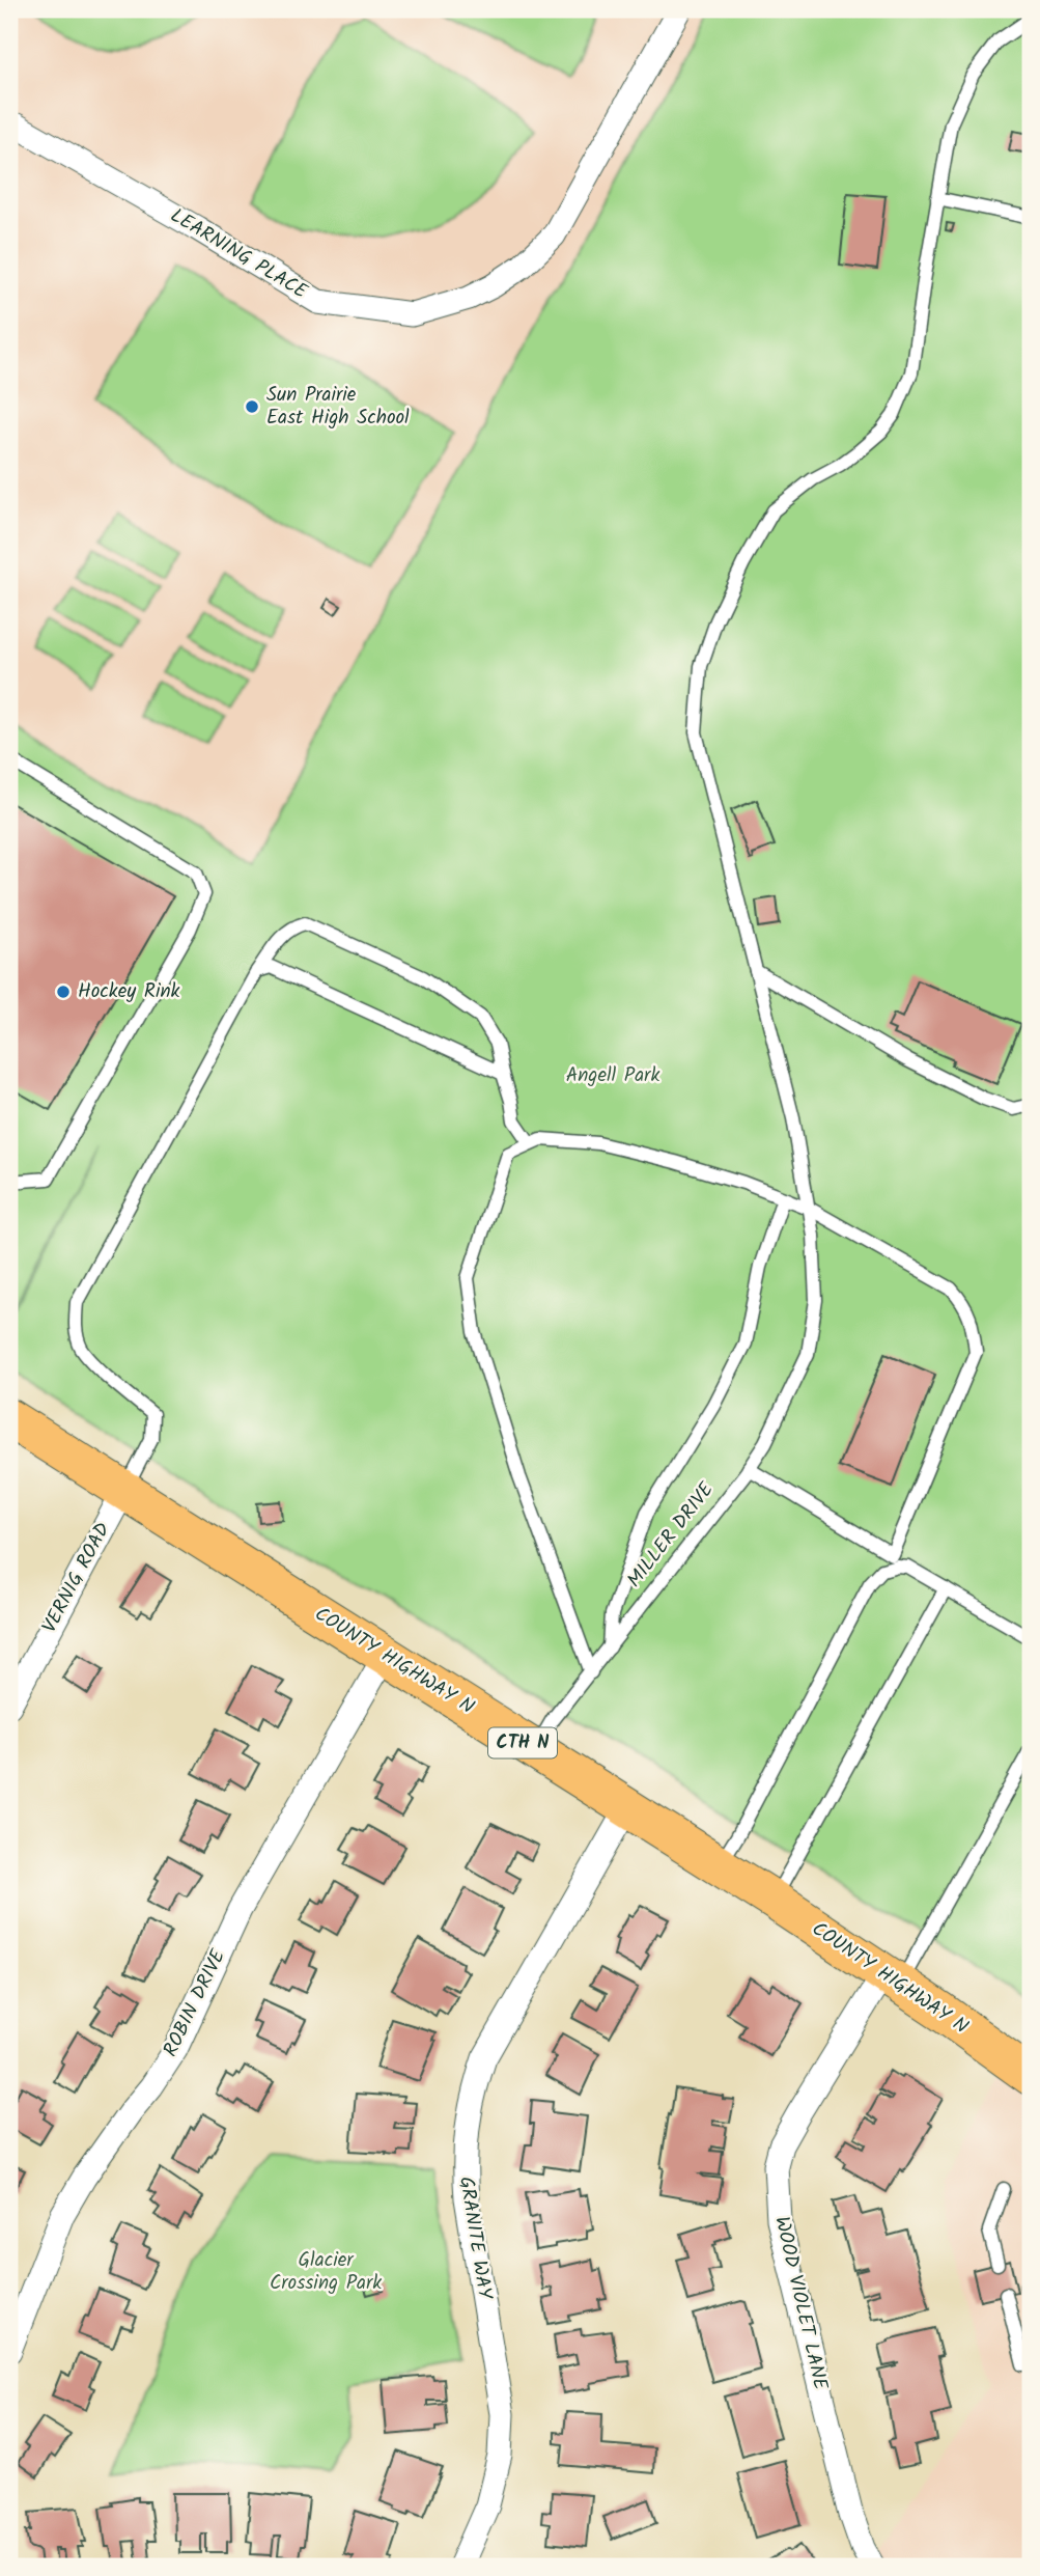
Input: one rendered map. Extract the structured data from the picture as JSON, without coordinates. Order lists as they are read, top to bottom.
{
  "streets": {
    "main road": ["COUNTY HIGHWAY N", "CTH N"],
    "street": [
      "LEARNING PLACE",
      "VERNIG ROAD",
      "ROBIN DRIVE",
      "GRANITE WAY",
      "WOOD VIOLET LANE"
    ],
    "lane": ["MILLER DRIVE"]
  },
  "crossings": [
    ["MILLER DRIVE", "COUNTY HIGHWAY N"],
    ["VERNIG ROAD", "COUNTY HIGHWAY N"],
    ["COUNTY HIGHWAY N", "ROBIN DRIVE"],
    ["COUNTY HIGHWAY N", "GRANITE WAY"],
    ["COUNTY HIGHWAY N", "WOOD VIOLET LANE"]
  ],
  "parks": ["Angell Park", "Glacier Crossing Park"],
  "places": ["Sun Prairie East High School", "Hockey Rink"]
}
